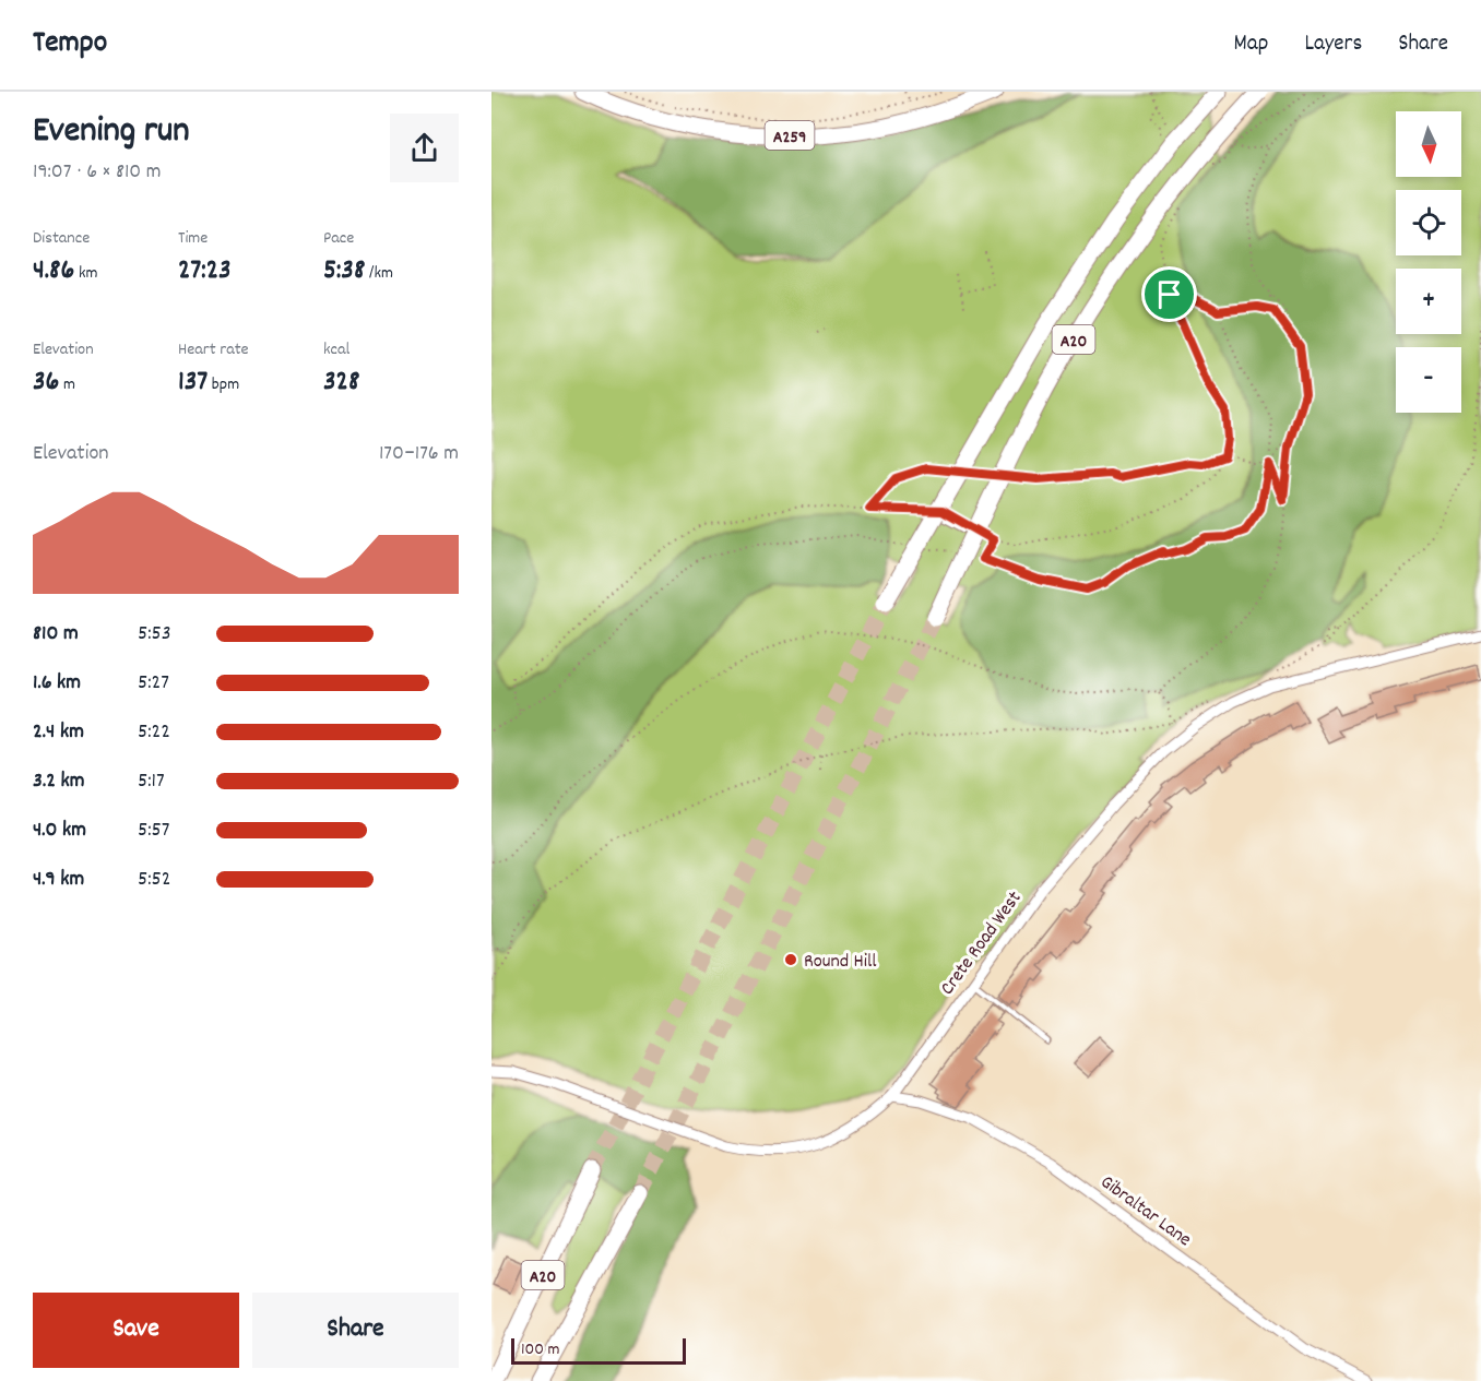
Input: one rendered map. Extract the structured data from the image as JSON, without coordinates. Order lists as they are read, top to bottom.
{
  "streets": {
    "highway": ["A259", "A20"],
    "street": ["Crete Road West", "Gibraltar Lane"]
  },
  "crossings": [
    ["Crete Road West", "Gibraltar Lane"]
  ],
  "places": ["Round Hill"],
  "scale_bar": "100 m",
  "north": "bottom",
  "page": {
    "header": "Tempo",
    "nav": ["Map", "Layers", "Share"],
    "heading": ["Evening run", "19:07 · 6 × 810 m"],
    "map_buttons": ["+", "−"],
    "stats": [
      ["Distance", "4.86 km"],
      ["Time", "27:23"],
      ["Pace", "5:38 /km"],
      ["Elevation", "36 m"],
      ["Heart rate", "137 bpm"],
      ["kcal", "328"]
    ],
    "chart": ["Elevation", "170–176 m"],
    "list": [
      {
        "name": "810 m",
        "note": "5:53"
      },
      {
        "name": "1.6 km",
        "note": "5:27"
      },
      {
        "name": "2.4 km",
        "note": "5:22"
      },
      {
        "name": "3.2 km",
        "note": "5:17"
      },
      {
        "name": "4.0 km",
        "note": "5:57"
      },
      {
        "name": "4.9 km",
        "note": "5:52"
      }
    ],
    "buttons": ["Save", "Share"],
    "scale": "100 m"
  }
}
